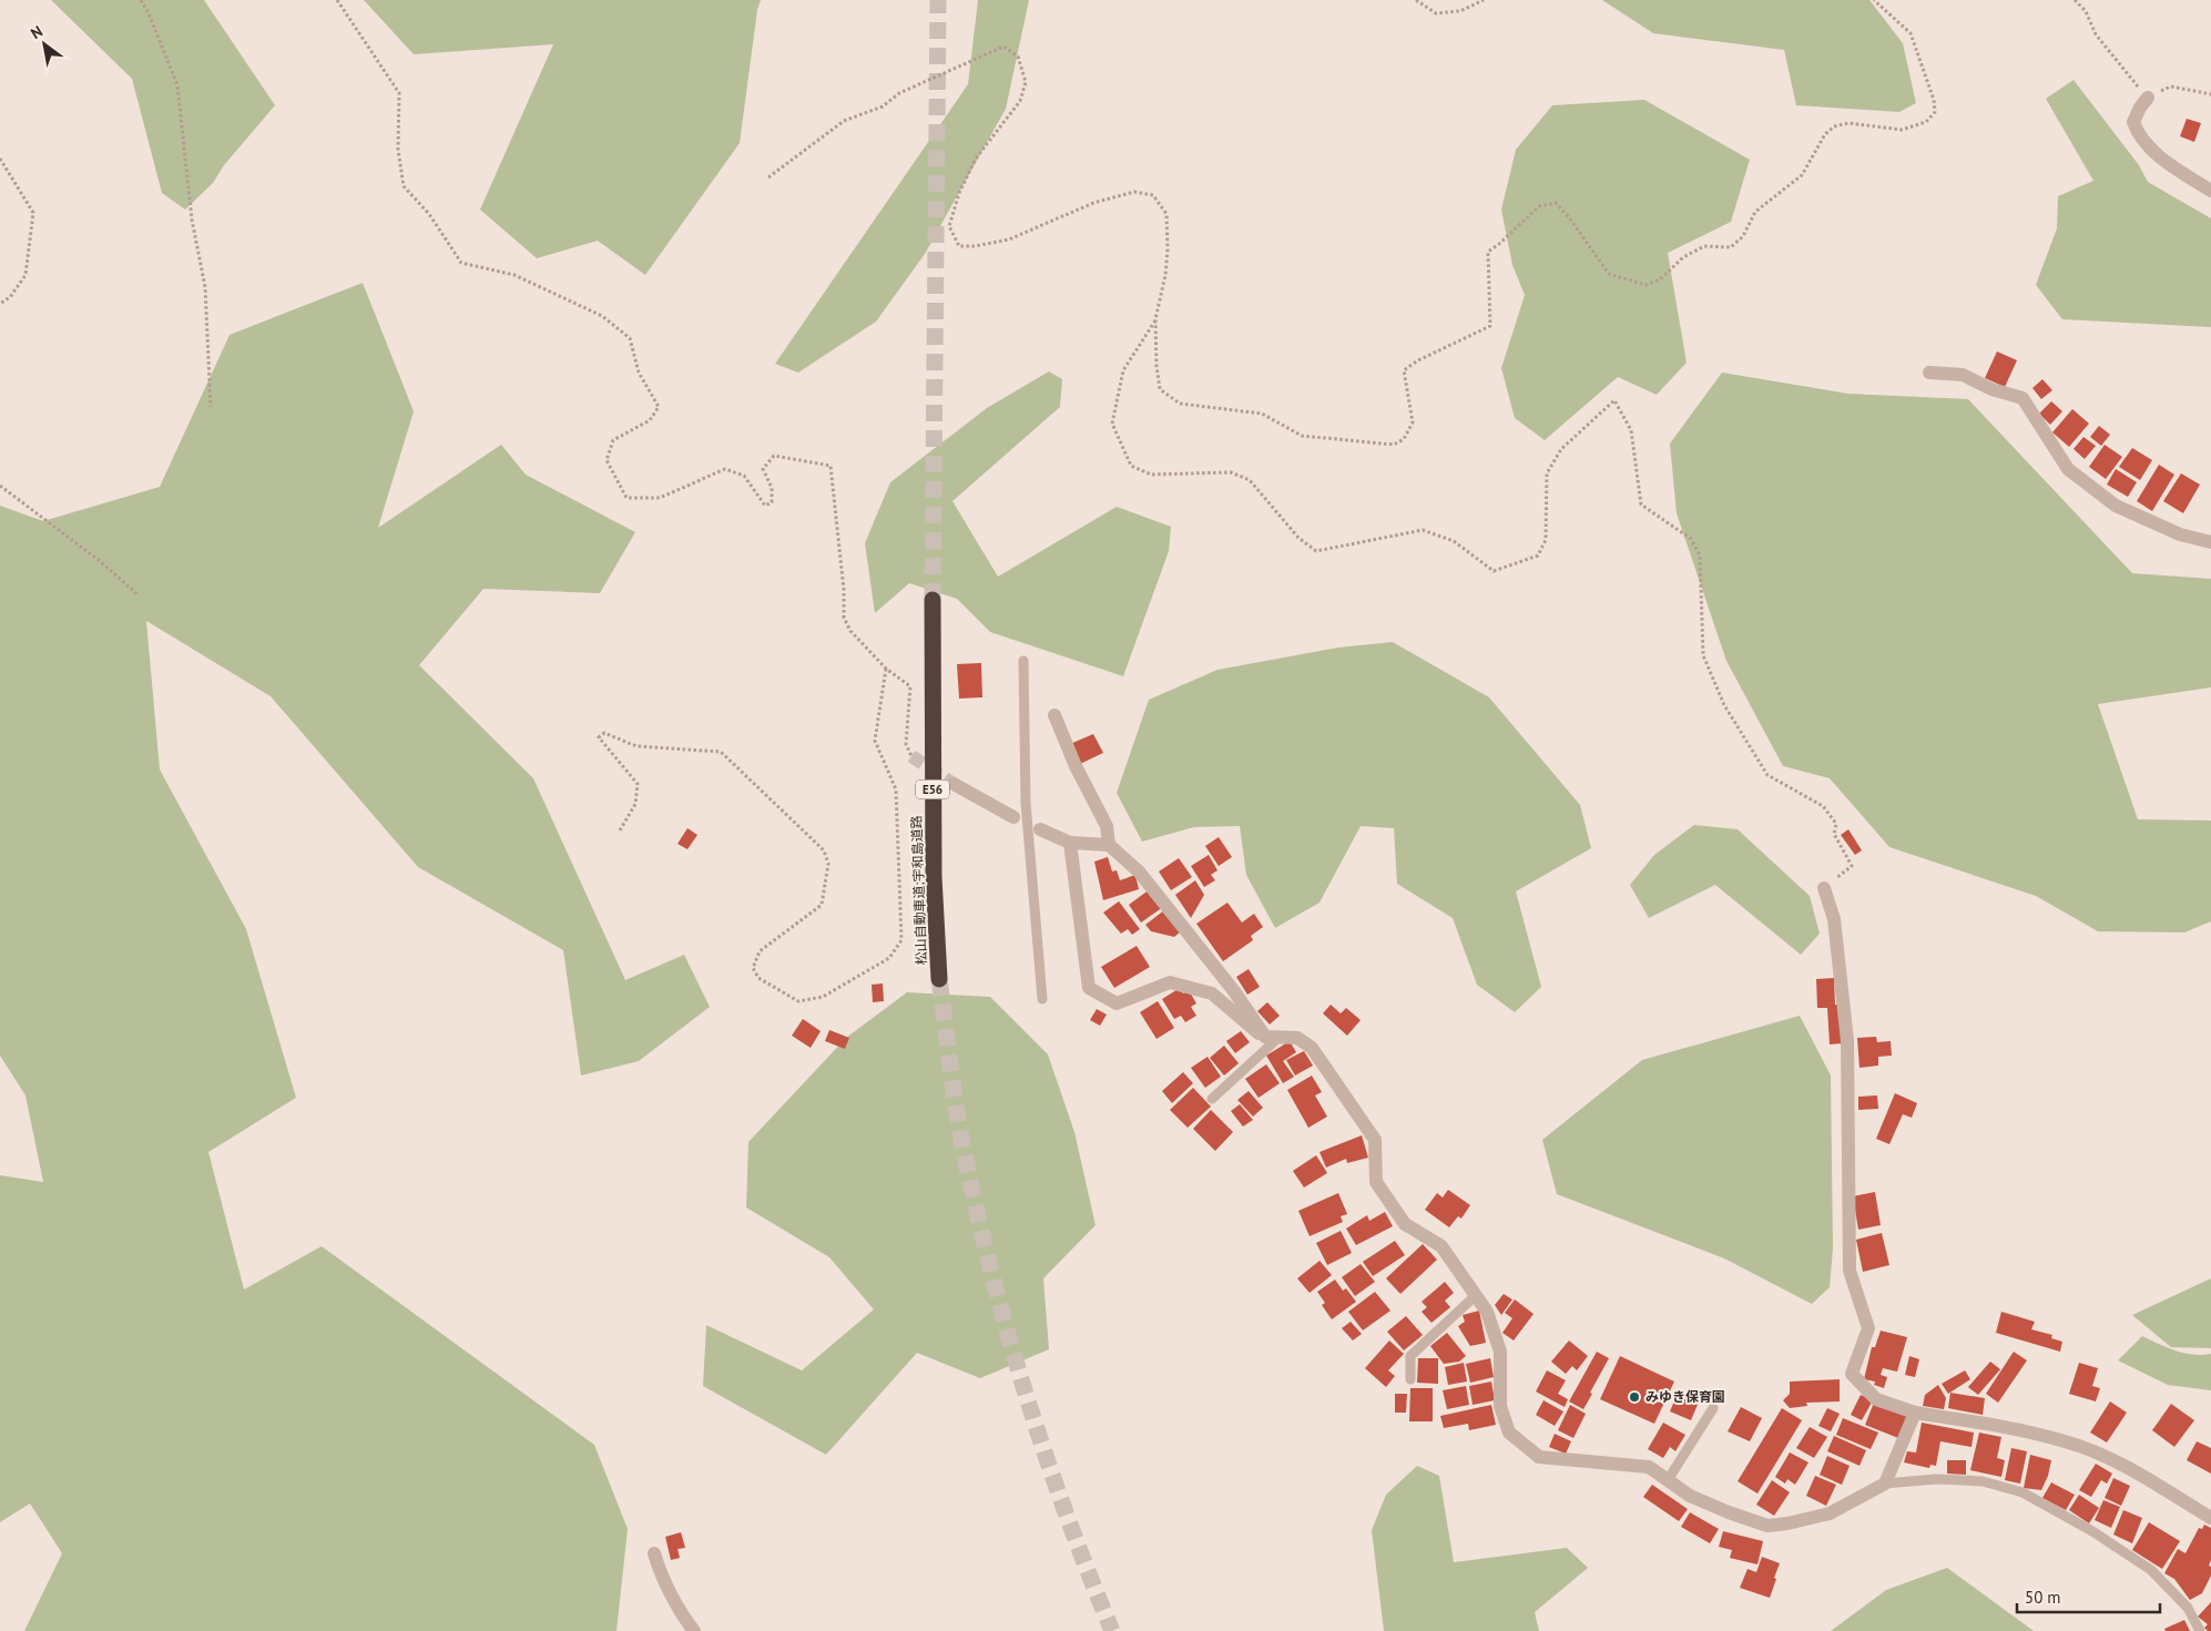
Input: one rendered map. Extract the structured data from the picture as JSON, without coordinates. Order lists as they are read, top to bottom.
{
  "streets": {
    "highway": ["E56", "松山自動車道;宇和島道路"]
  },
  "places": ["みゆき保育園"],
  "scale_bar": "50 m",
  "north": "top left"
}
